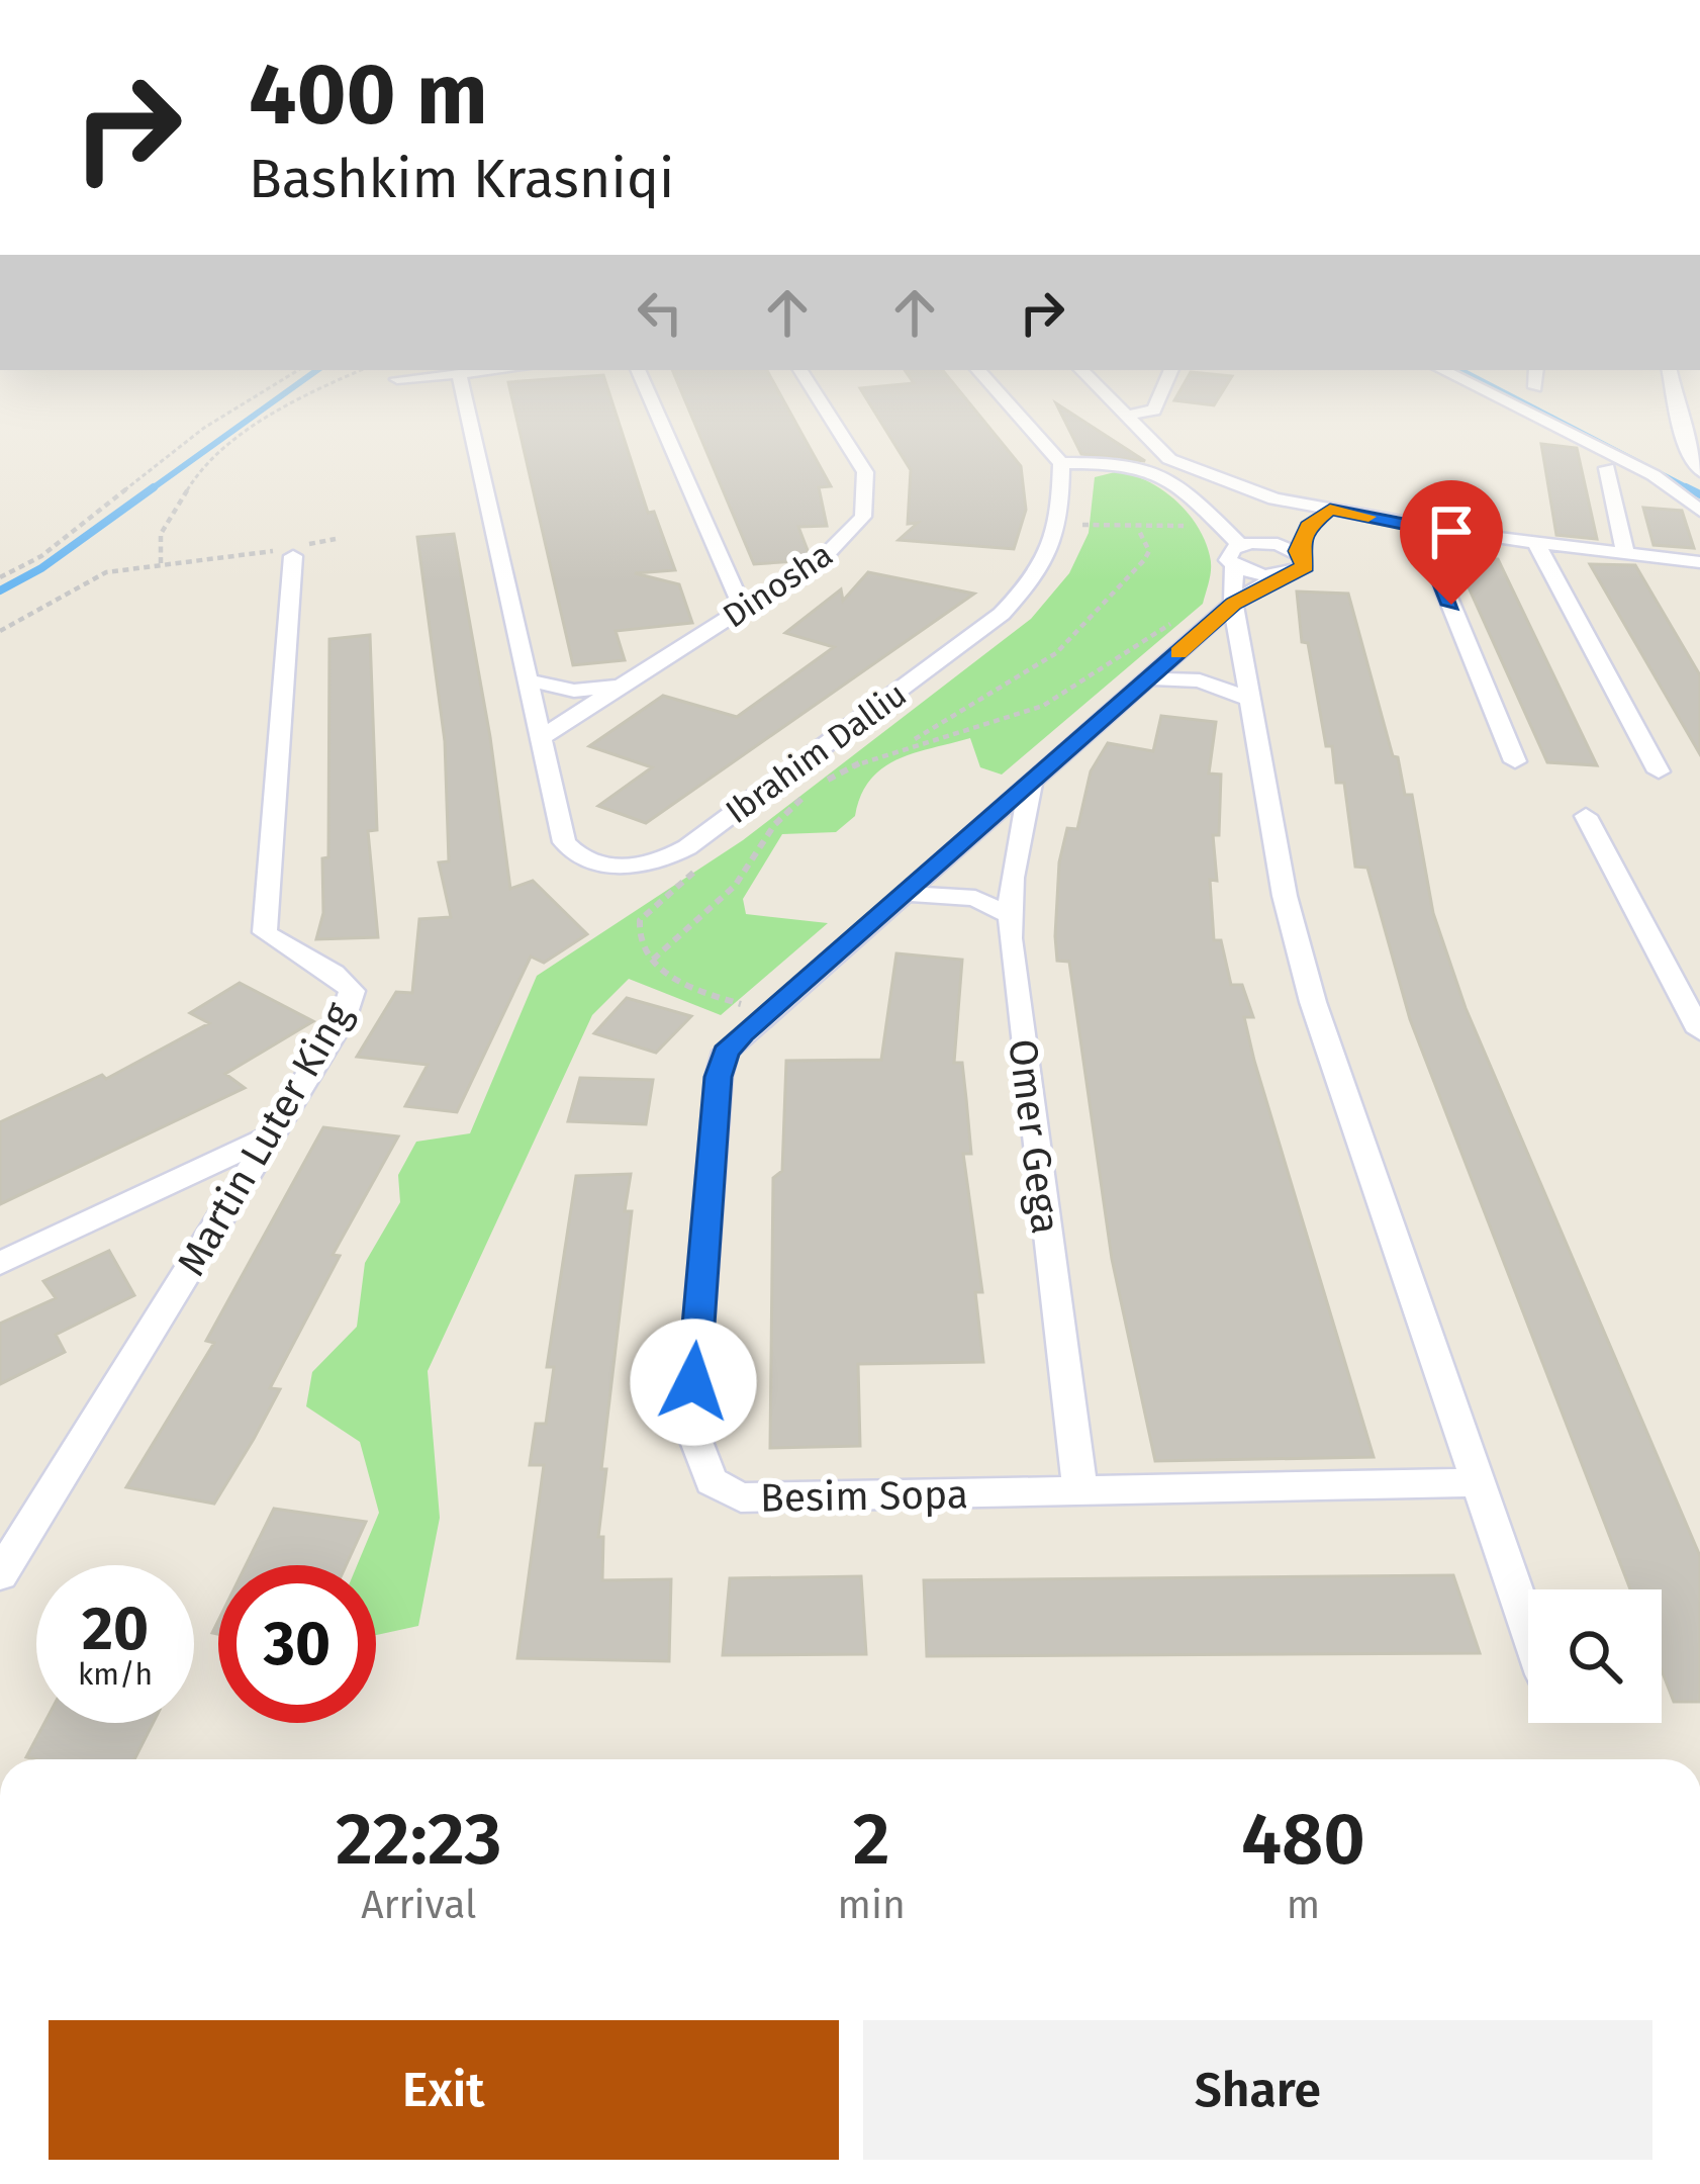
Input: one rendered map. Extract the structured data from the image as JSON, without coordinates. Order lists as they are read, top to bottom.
{
  "streets": {
    "street": [
      "Dinosha",
      "Ibrahim Dalliu",
      "Omer Gega",
      "Martin Luter King",
      "Besim Sopa"
    ]
  },
  "crossings": [
    ["Dinosha", "Ibrahim Dalliu"],
    ["Omer Gega", "Besim Sopa"]
  ],
  "page": {
    "turn": ["400 m", "Bashkim Krasniqi"],
    "speed": "20 km/h",
    "limit": "30",
    "eta": [
      "22:23",
      "Arrival",
      "2",
      "min",
      "480",
      "m"
    ],
    "buttons": ["Exit", "Share"]
  }
}
